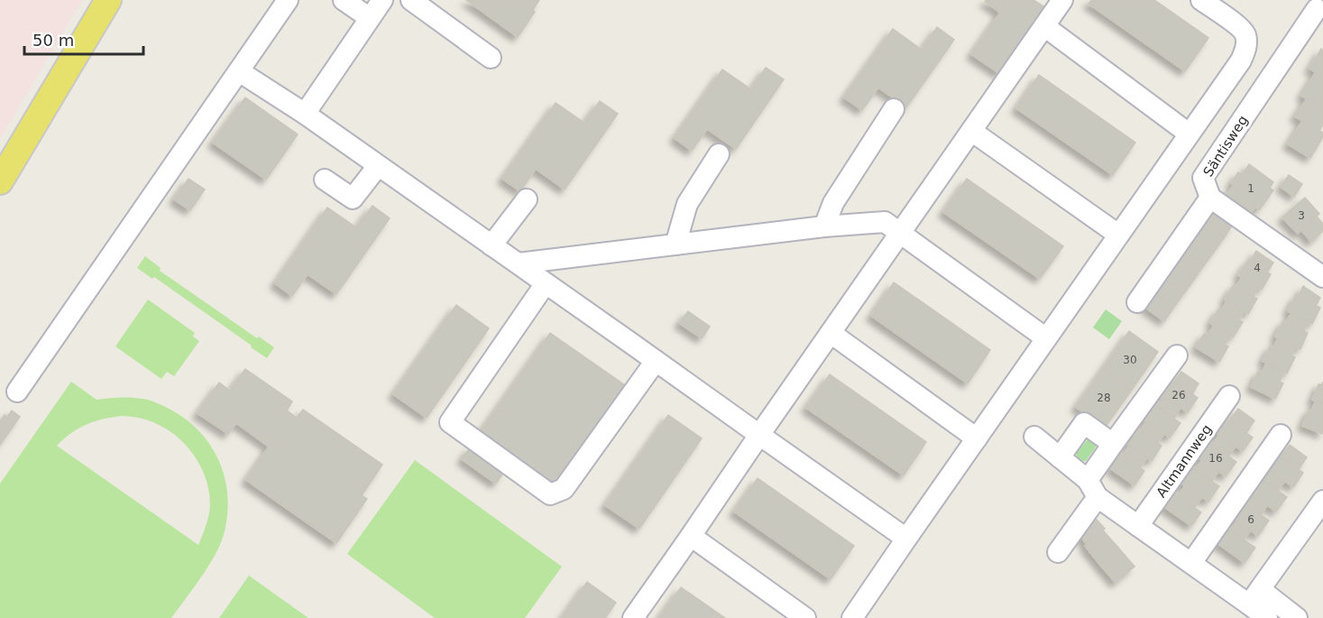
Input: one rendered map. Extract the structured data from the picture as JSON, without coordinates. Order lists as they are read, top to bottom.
{
  "streets": {
    "street": ["Säntisweg", "Altmannweg"]
  },
  "house_numbers": [
    "1",
    "3",
    "4",
    "30",
    "26",
    "28",
    "16",
    "6"
  ],
  "scale_bar": "50 m"
}
